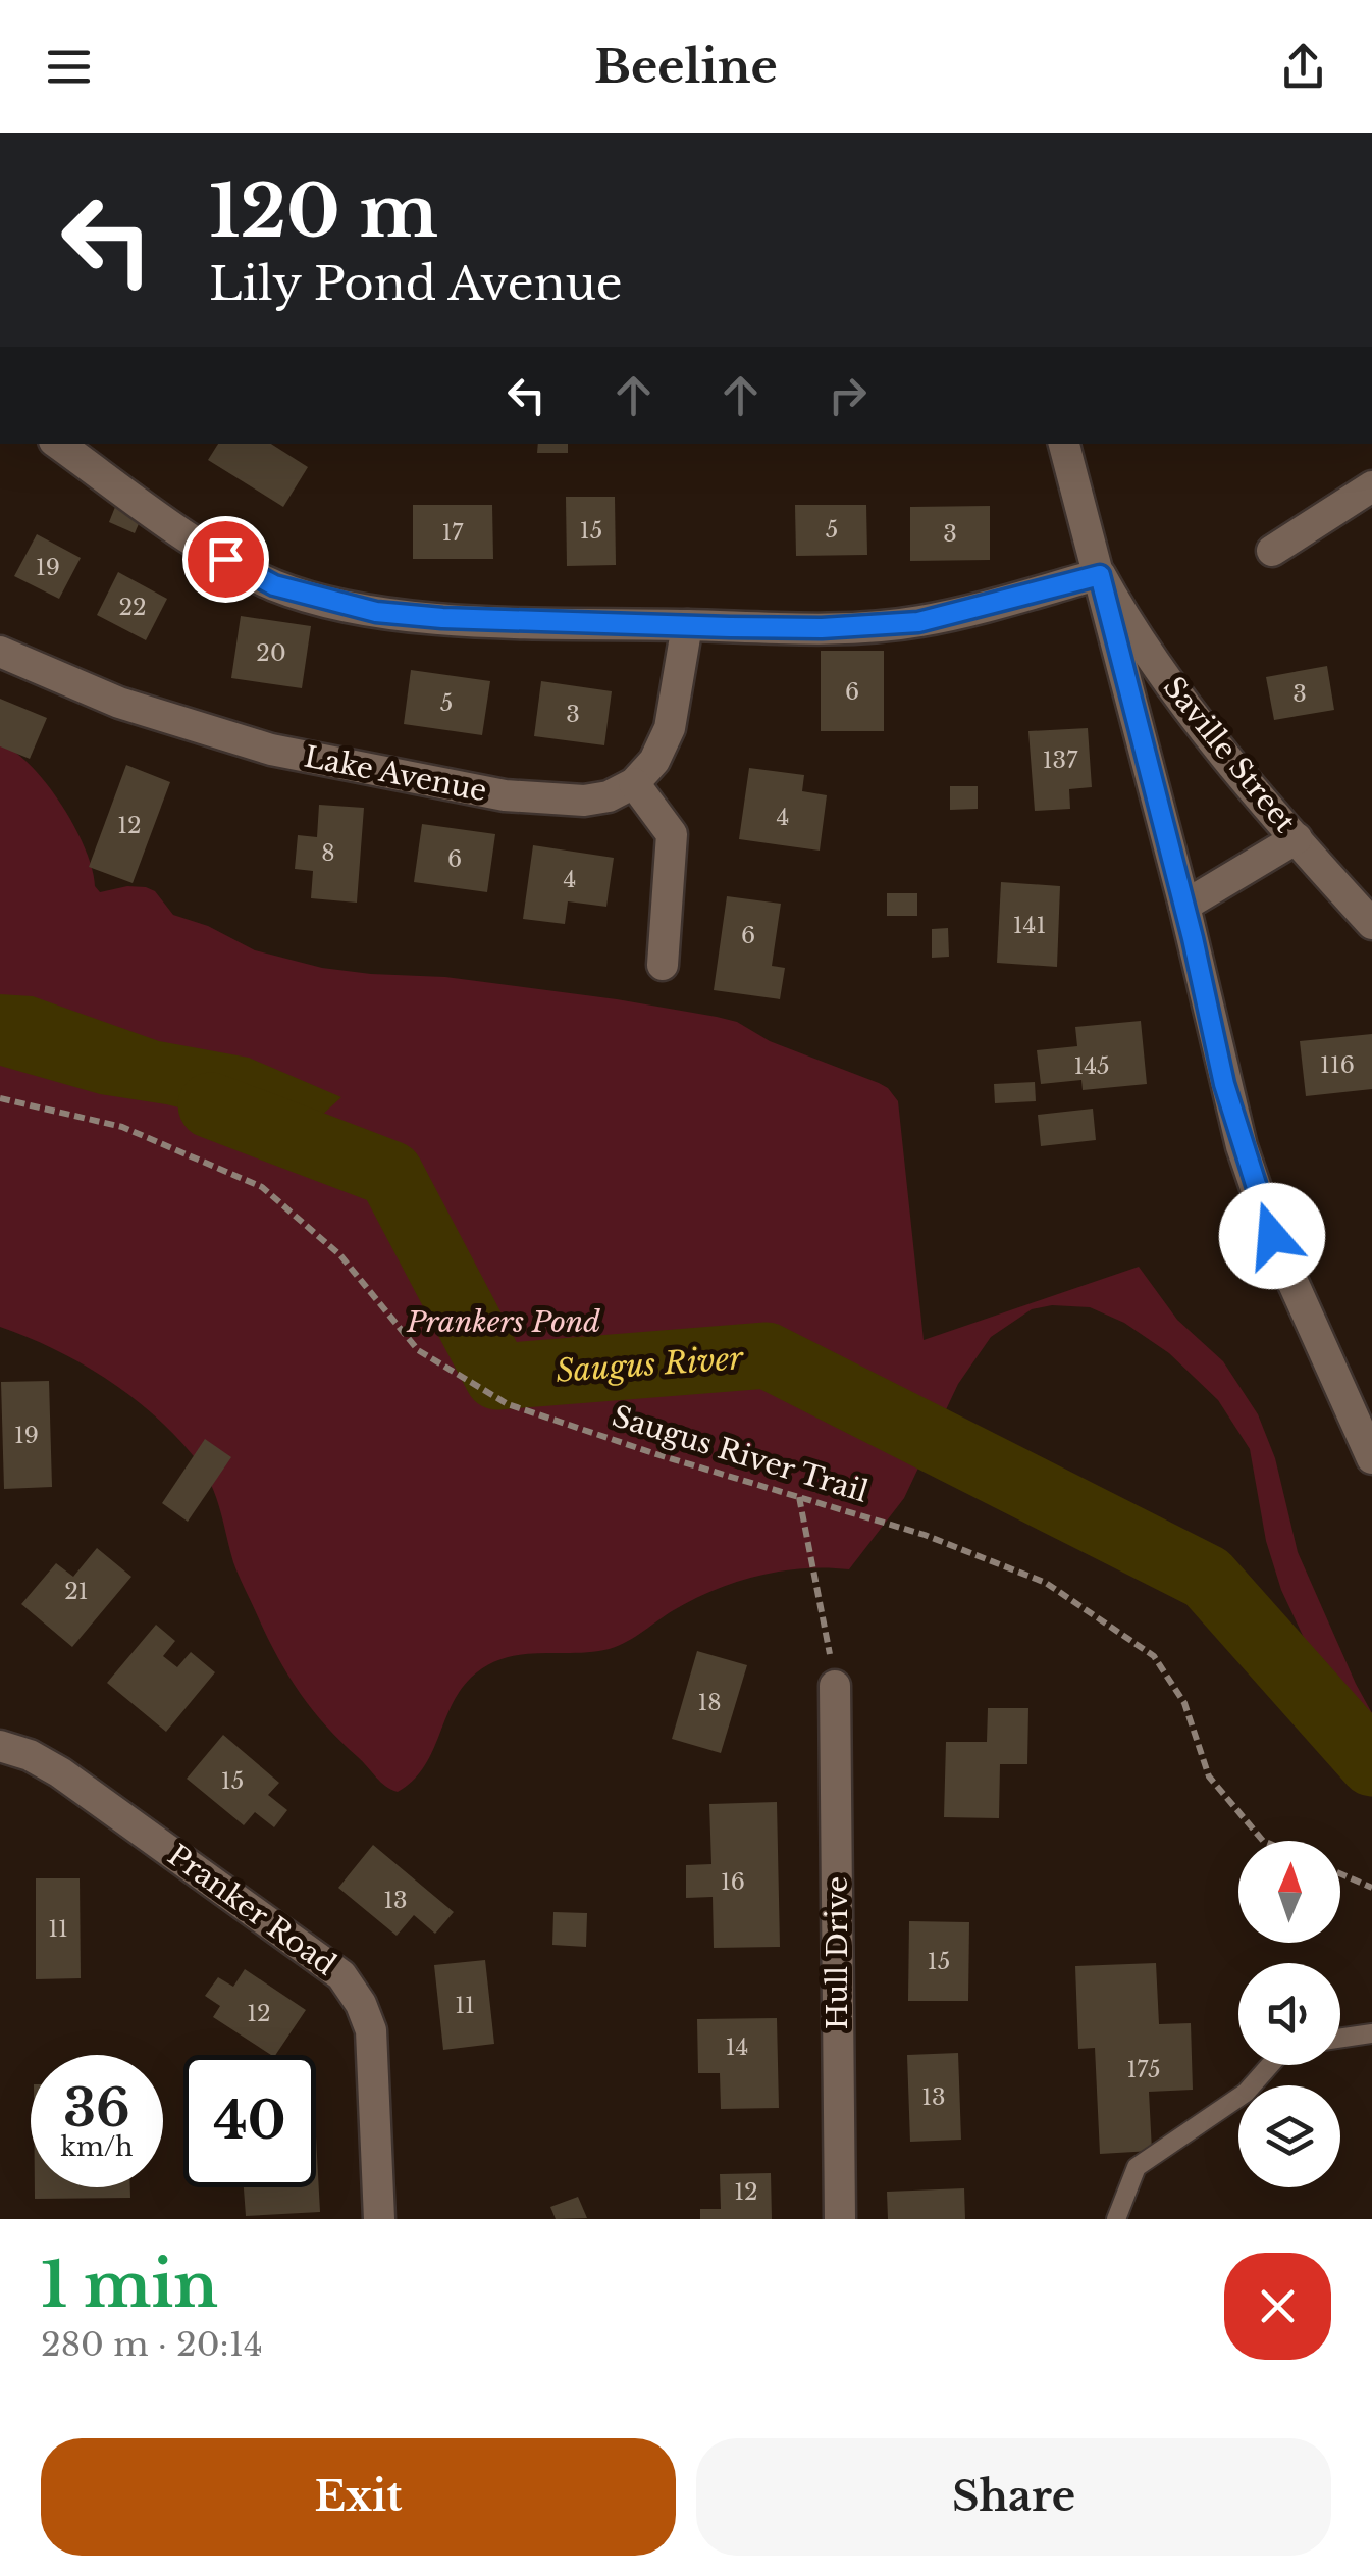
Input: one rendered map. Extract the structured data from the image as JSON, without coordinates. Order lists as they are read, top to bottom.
{
  "streets": {
    "street": [
      "Saville Street",
      "Lake Avenue",
      "Pranker Road",
      "Hull Drive"
    ],
    "path": ["Saugus River Trail"]
  },
  "water": ["Saugus River"],
  "parks": ["Prankers Pond"],
  "house_numbers": [
    "5",
    "15",
    "17",
    "3",
    "19",
    "22",
    "20",
    "6",
    "3",
    "5",
    "3",
    "137",
    "4",
    "12",
    "8",
    "6",
    "4",
    "141",
    "6",
    "116",
    "145",
    "19",
    "21",
    "18",
    "15",
    "16",
    "13",
    "11",
    "15",
    "11",
    "12",
    "14",
    "175",
    "13",
    "12"
  ],
  "north": "top",
  "page": {
    "header": "Beeline",
    "turn": ["120 m", "Lily Pond Avenue"],
    "speed": "36 km/h",
    "limit": "40",
    "heading": ["1 min", "280 m · 20:14"],
    "buttons": ["Exit", "Share"]
  }
}
